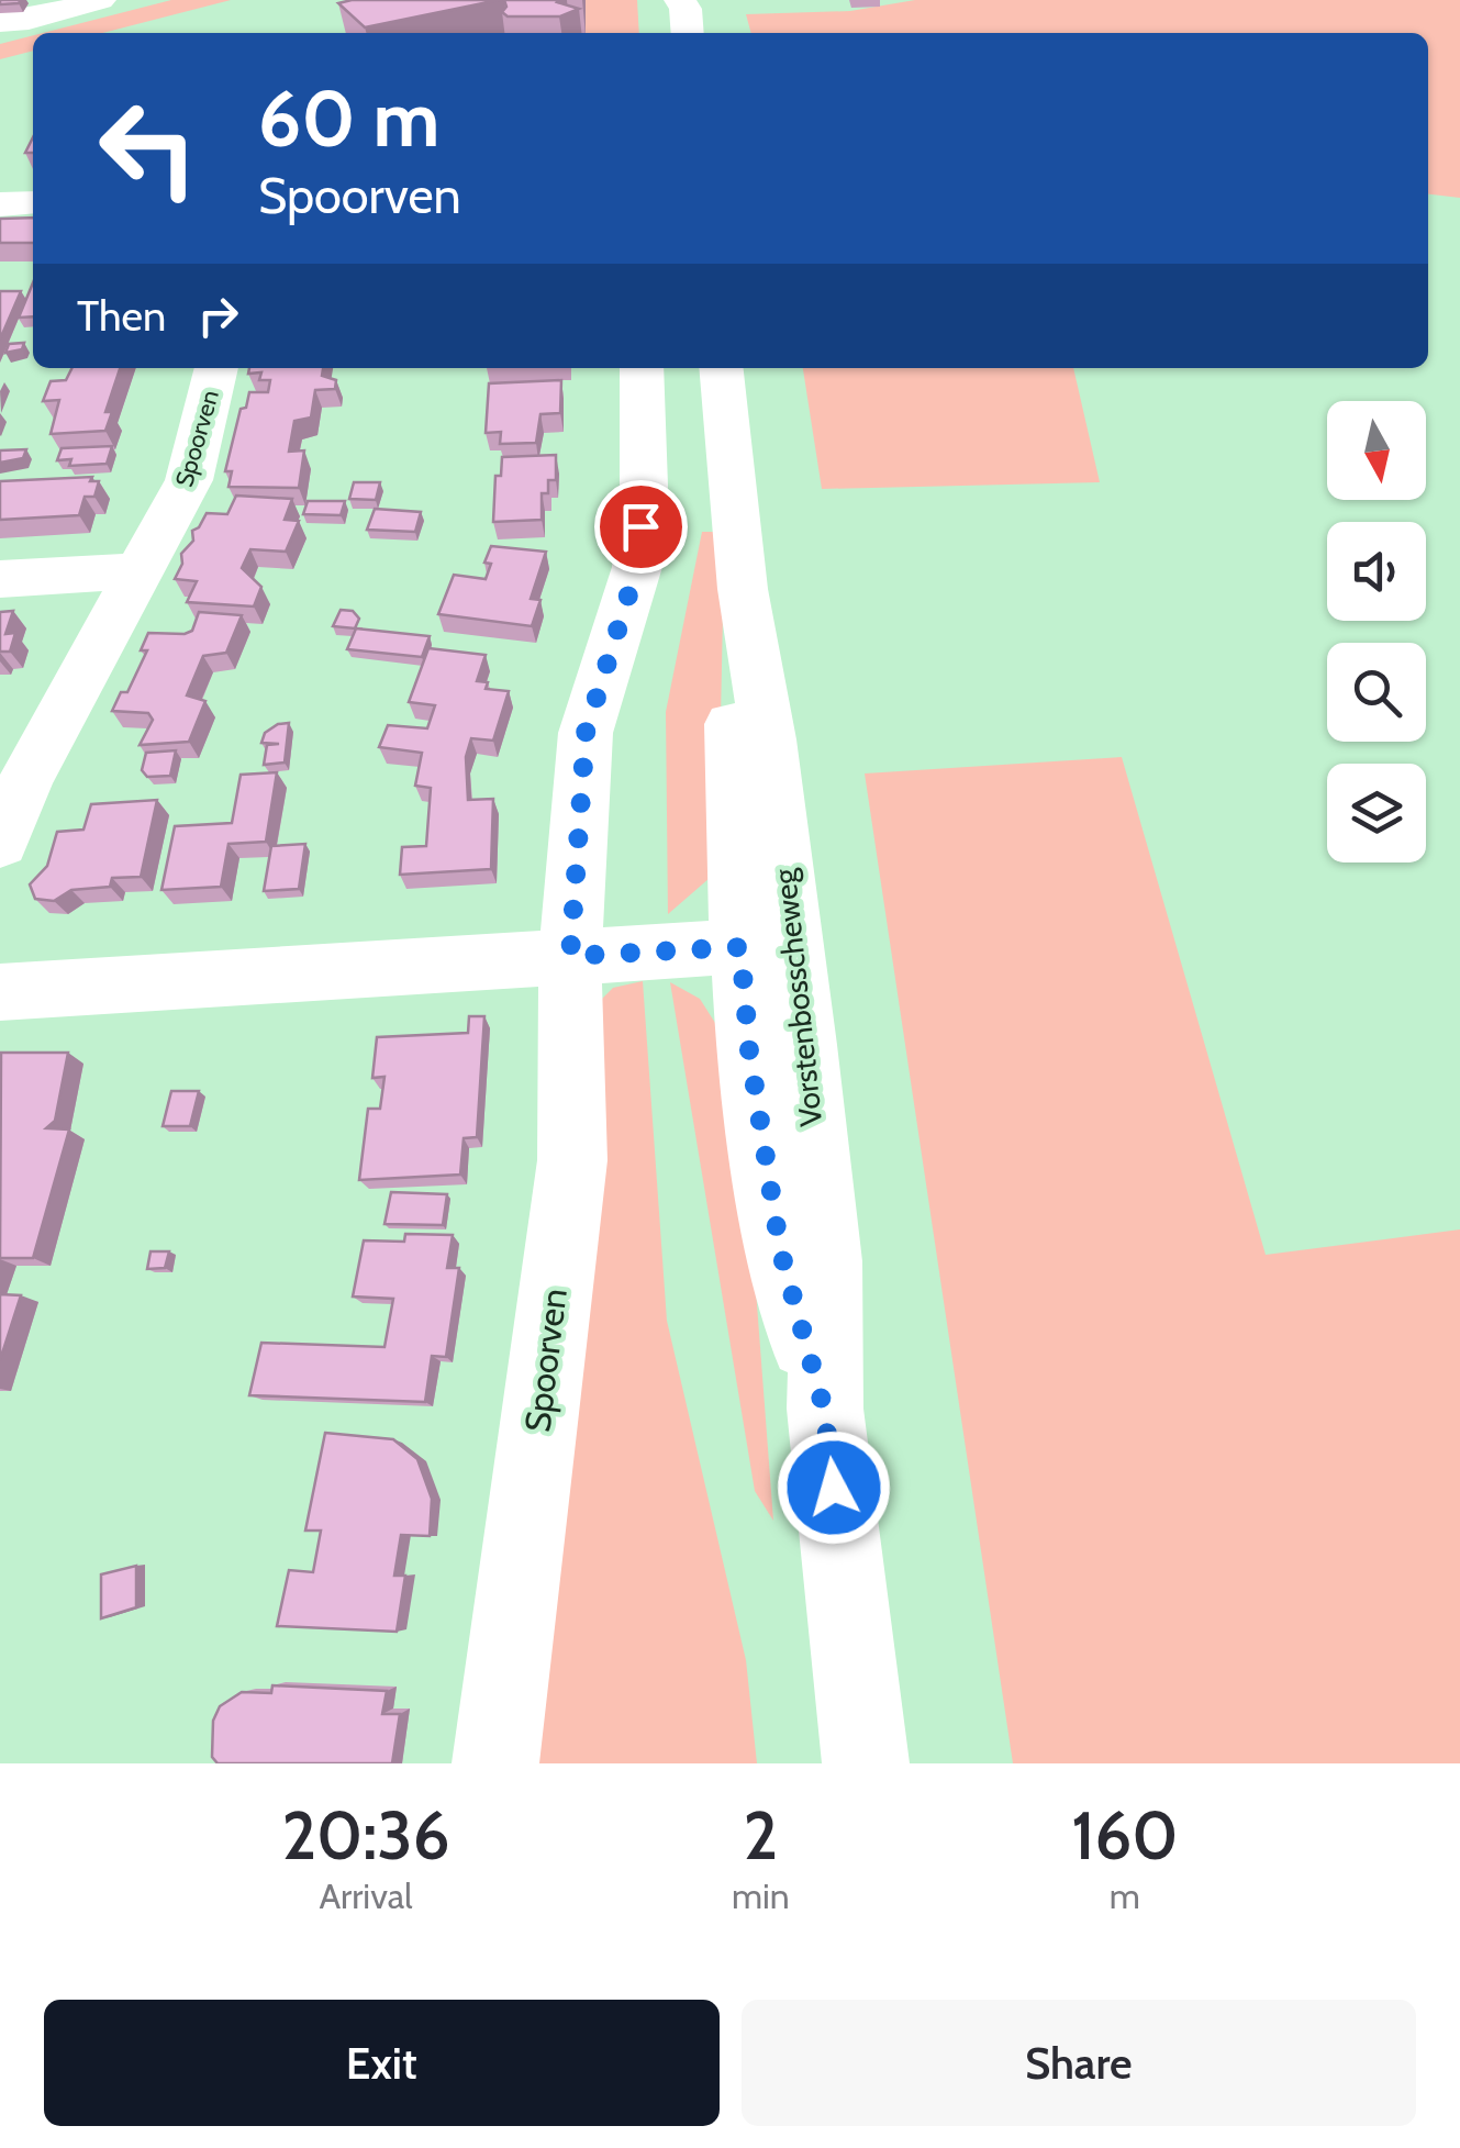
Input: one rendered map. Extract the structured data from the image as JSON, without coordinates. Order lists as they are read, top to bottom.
{
  "streets": {
    "street": ["Spoorven", "Vorstenbosscheweg"]
  },
  "north": "bottom",
  "page": {
    "turn": ["60 m", "Spoorven"],
    "then": "Then",
    "eta": [
      "20:36",
      "Arrival",
      "2",
      "min",
      "160",
      "m"
    ],
    "buttons": ["Exit", "Share"]
  }
}
